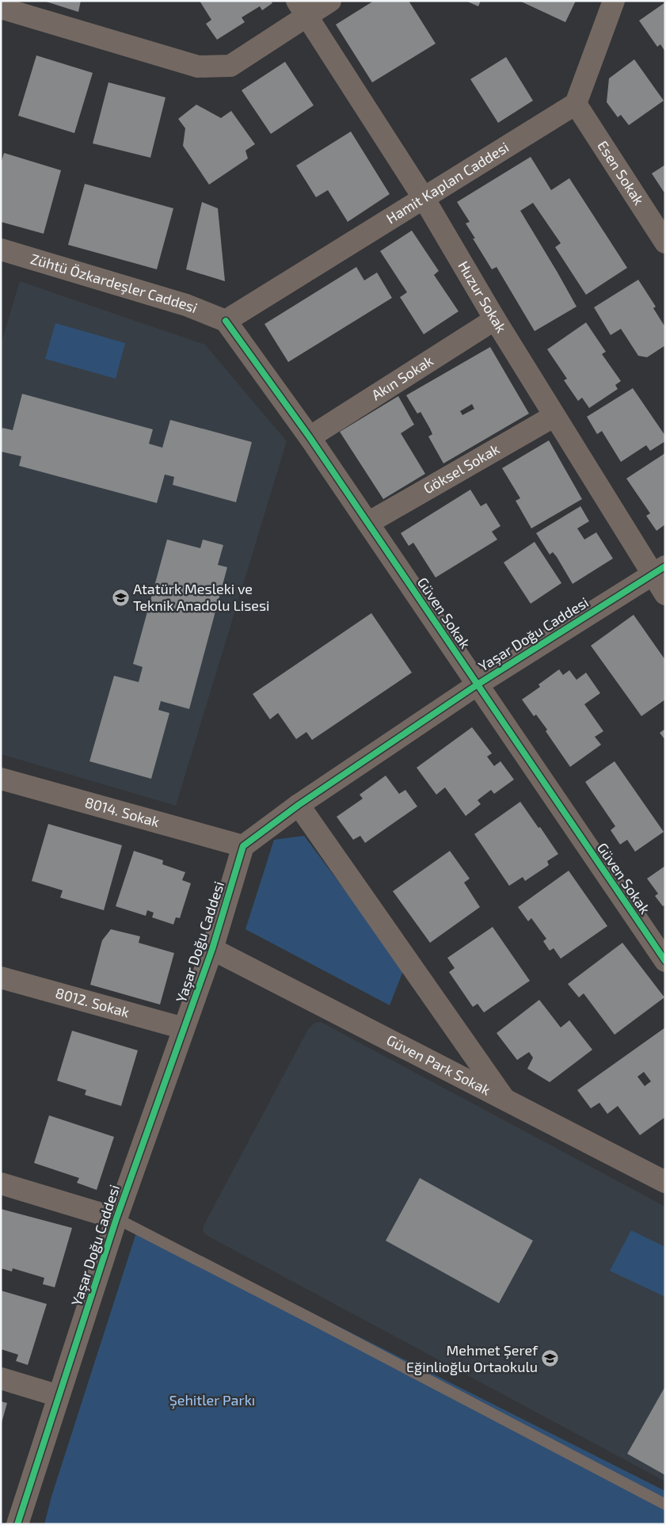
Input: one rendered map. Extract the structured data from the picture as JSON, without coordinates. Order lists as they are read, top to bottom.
{
  "streets": {
    "street": [
      "Esen Sokak",
      "Hamit Kaplan Caddesi",
      "Zühtü Özkardeşler Caddesi",
      "Huzur Sokak",
      "Akın Sokak",
      "Göksel Sokak",
      "Güven Sokak",
      "Yaşar Doğu Caddesi",
      "8014. Sokak",
      "8012. Sokak",
      "Güven Park Sokak"
    ]
  },
  "crossings": [
    ["Esen Sokak", "Hamit Kaplan Caddesi"],
    ["Hamit Kaplan Caddesi", "Zühtü Özkardeşler Caddesi"],
    ["Hamit Kaplan Caddesi", "Huzur Sokak"],
    ["Hamit Kaplan Caddesi", "Güven Sokak"],
    ["Zühtü Özkardeşler Caddesi", "Güven Sokak"],
    ["Huzur Sokak", "Akın Sokak"],
    ["Huzur Sokak", "Göksel Sokak"],
    ["Huzur Sokak", "Yaşar Doğu Caddesi"],
    ["Akın Sokak", "Güven Sokak"],
    ["Göksel Sokak", "Güven Sokak"],
    ["Güven Sokak", "Yaşar Doğu Caddesi"],
    ["Yaşar Doğu Caddesi", "8014. Sokak"],
    ["Yaşar Doğu Caddesi", "8012. Sokak"],
    ["Yaşar Doğu Caddesi", "Güven Park Sokak"]
  ],
  "parks": ["Şehitler Parkı"],
  "places": {
    "school or university": ["Atatürk Mesleki ve Teknik Anadolu Lisesi", "Mehmet Şeref Eğinlioğlu Ortaokulu"]
  }
}
